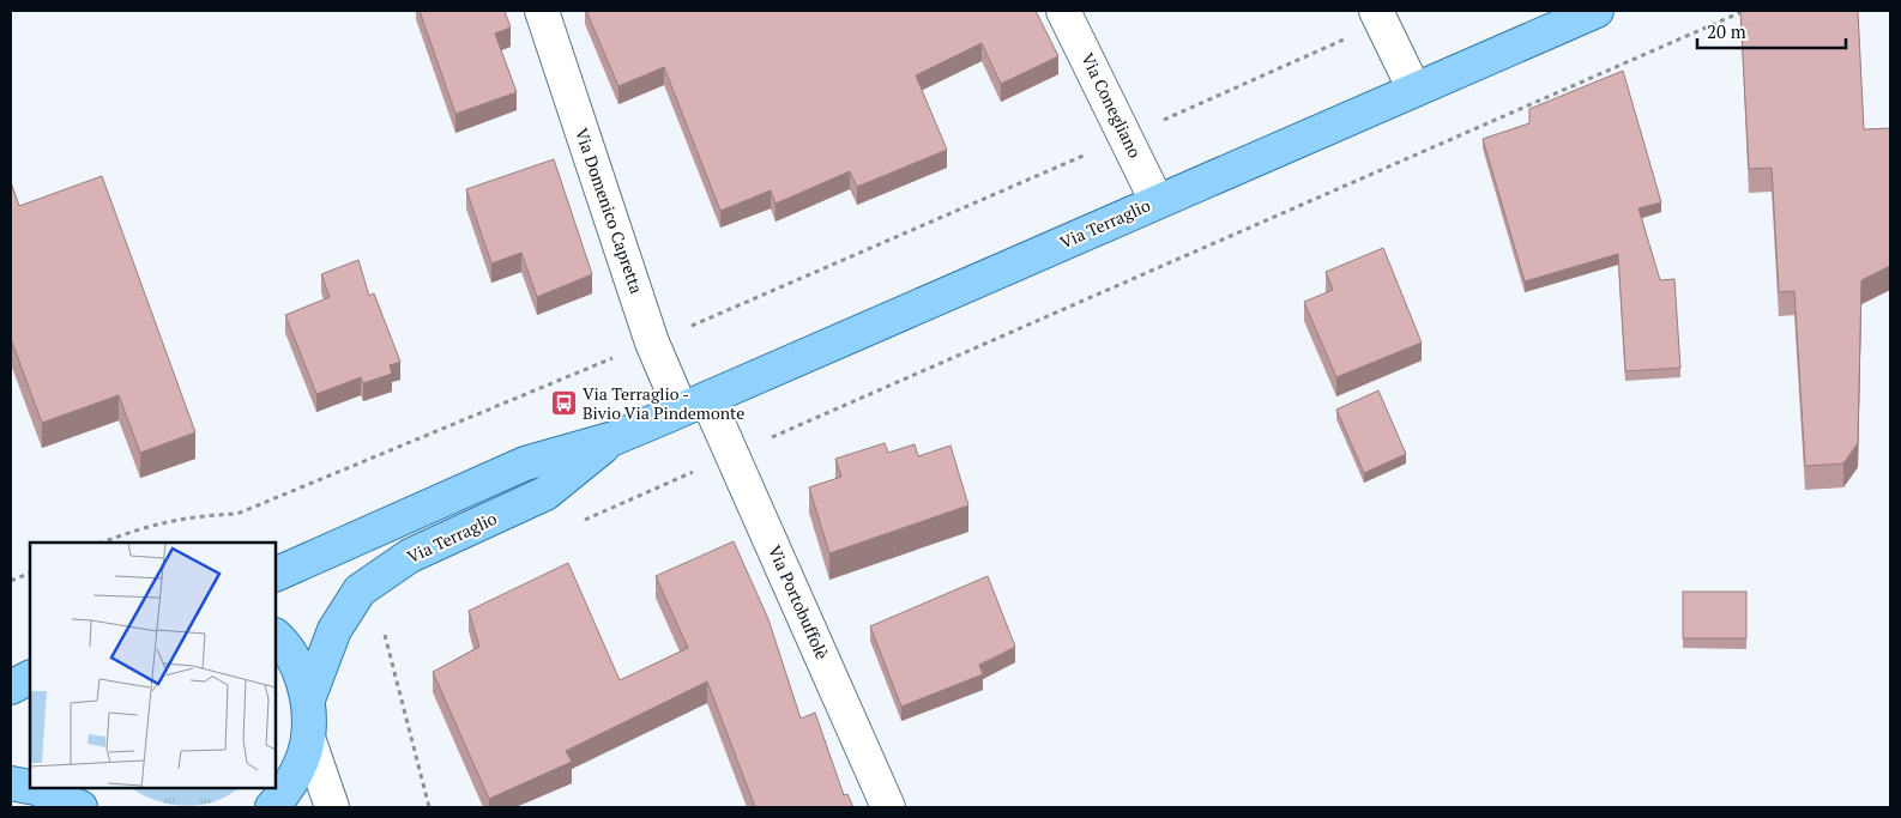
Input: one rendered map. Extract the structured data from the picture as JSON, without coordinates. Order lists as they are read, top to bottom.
{
  "streets": {
    "main road": ["Via Terraglio"],
    "street": ["Via Conegliano", "Via Domenico Capretta", "Via Portobuffolè"]
  },
  "crossings": [
    ["Via Conegliano", "Via Terraglio"],
    ["Via Domenico Capretta", "Via Terraglio"],
    ["Via Domenico Capretta", "Via Portobuffolè"],
    ["Via Terraglio", "Via Portobuffolè"]
  ],
  "places": {
    "bus stop": ["Via Terraglio - Bivio Via Pindemonte"]
  },
  "scale_bar": "20 m"
}
